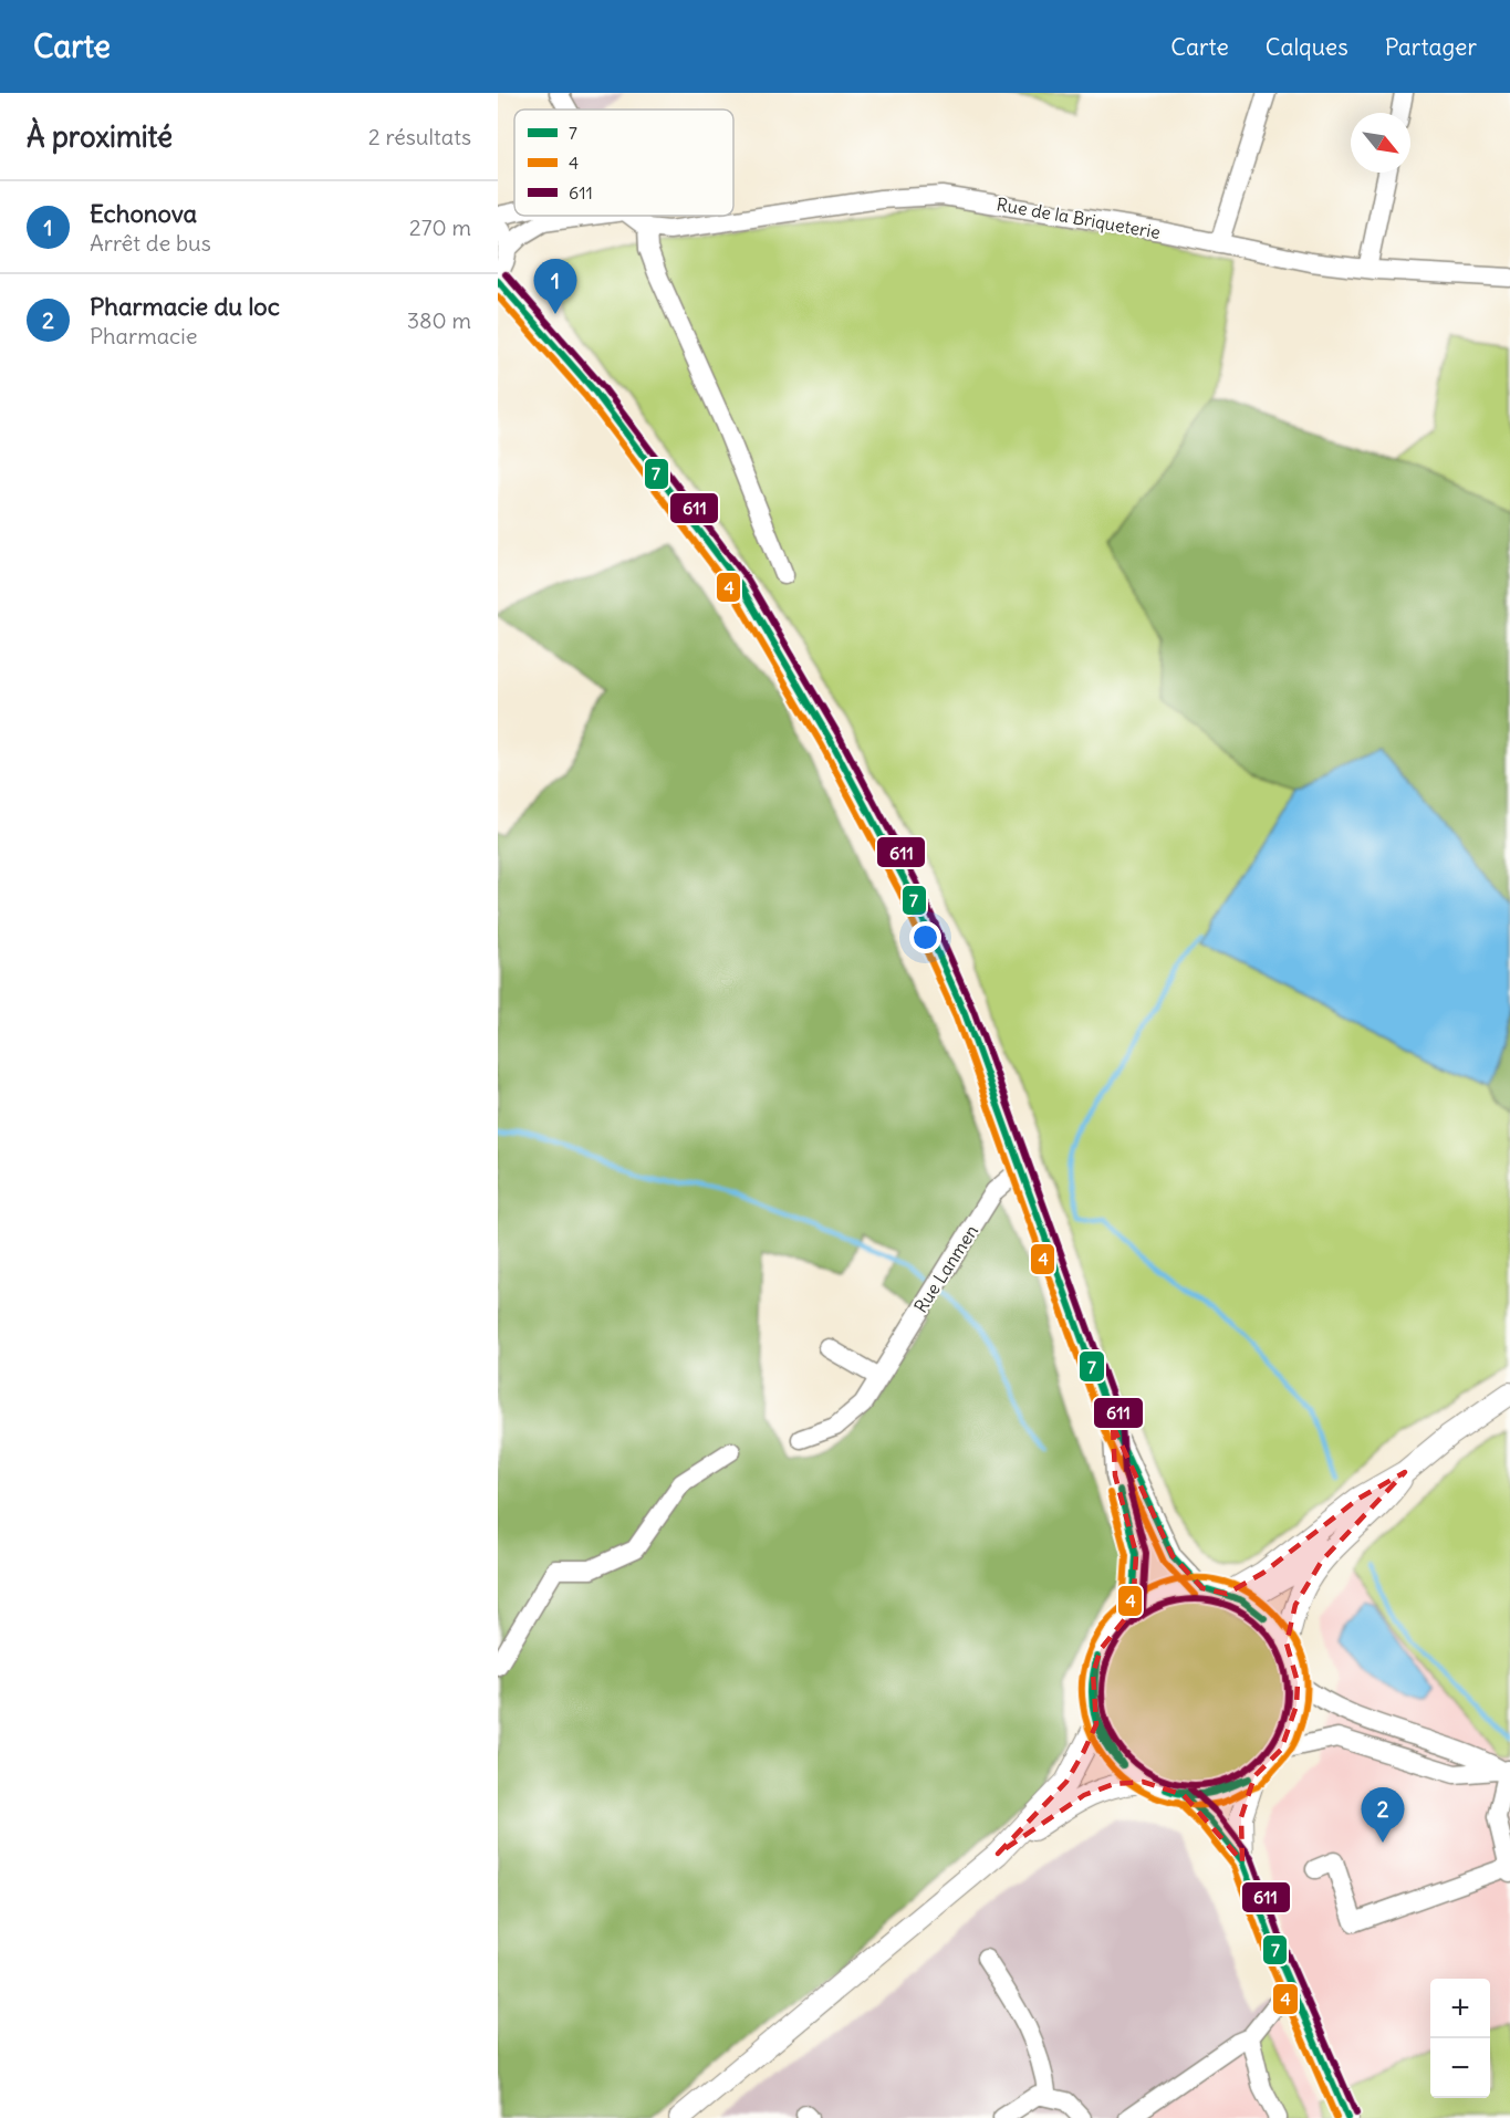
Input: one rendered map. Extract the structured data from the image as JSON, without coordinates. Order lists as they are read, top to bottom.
{
  "streets": {
    "street": ["Rue de la Briqueterie", "Rue Lanmen"]
  },
  "lines": ["transit line 611", "transit line 7", "transit line 4"],
  "legend": ["7", "4", "611"],
  "north": "bottom right",
  "page": {
    "header": "Carte",
    "nav": ["Carte", "Calques", "Partager"],
    "heading": ["À proximité", "2 résultats"],
    "list": [
      {
        "mark": "1",
        "name": "Echonova",
        "note": "Arrêt de bus",
        "value": "270 m"
      },
      {
        "mark": "2",
        "name": "Pharmacie du loc",
        "note": "Pharmacie",
        "value": "380 m"
      }
    ],
    "pins": ["1", "2"],
    "map_buttons": ["+", "−"]
  }
}
